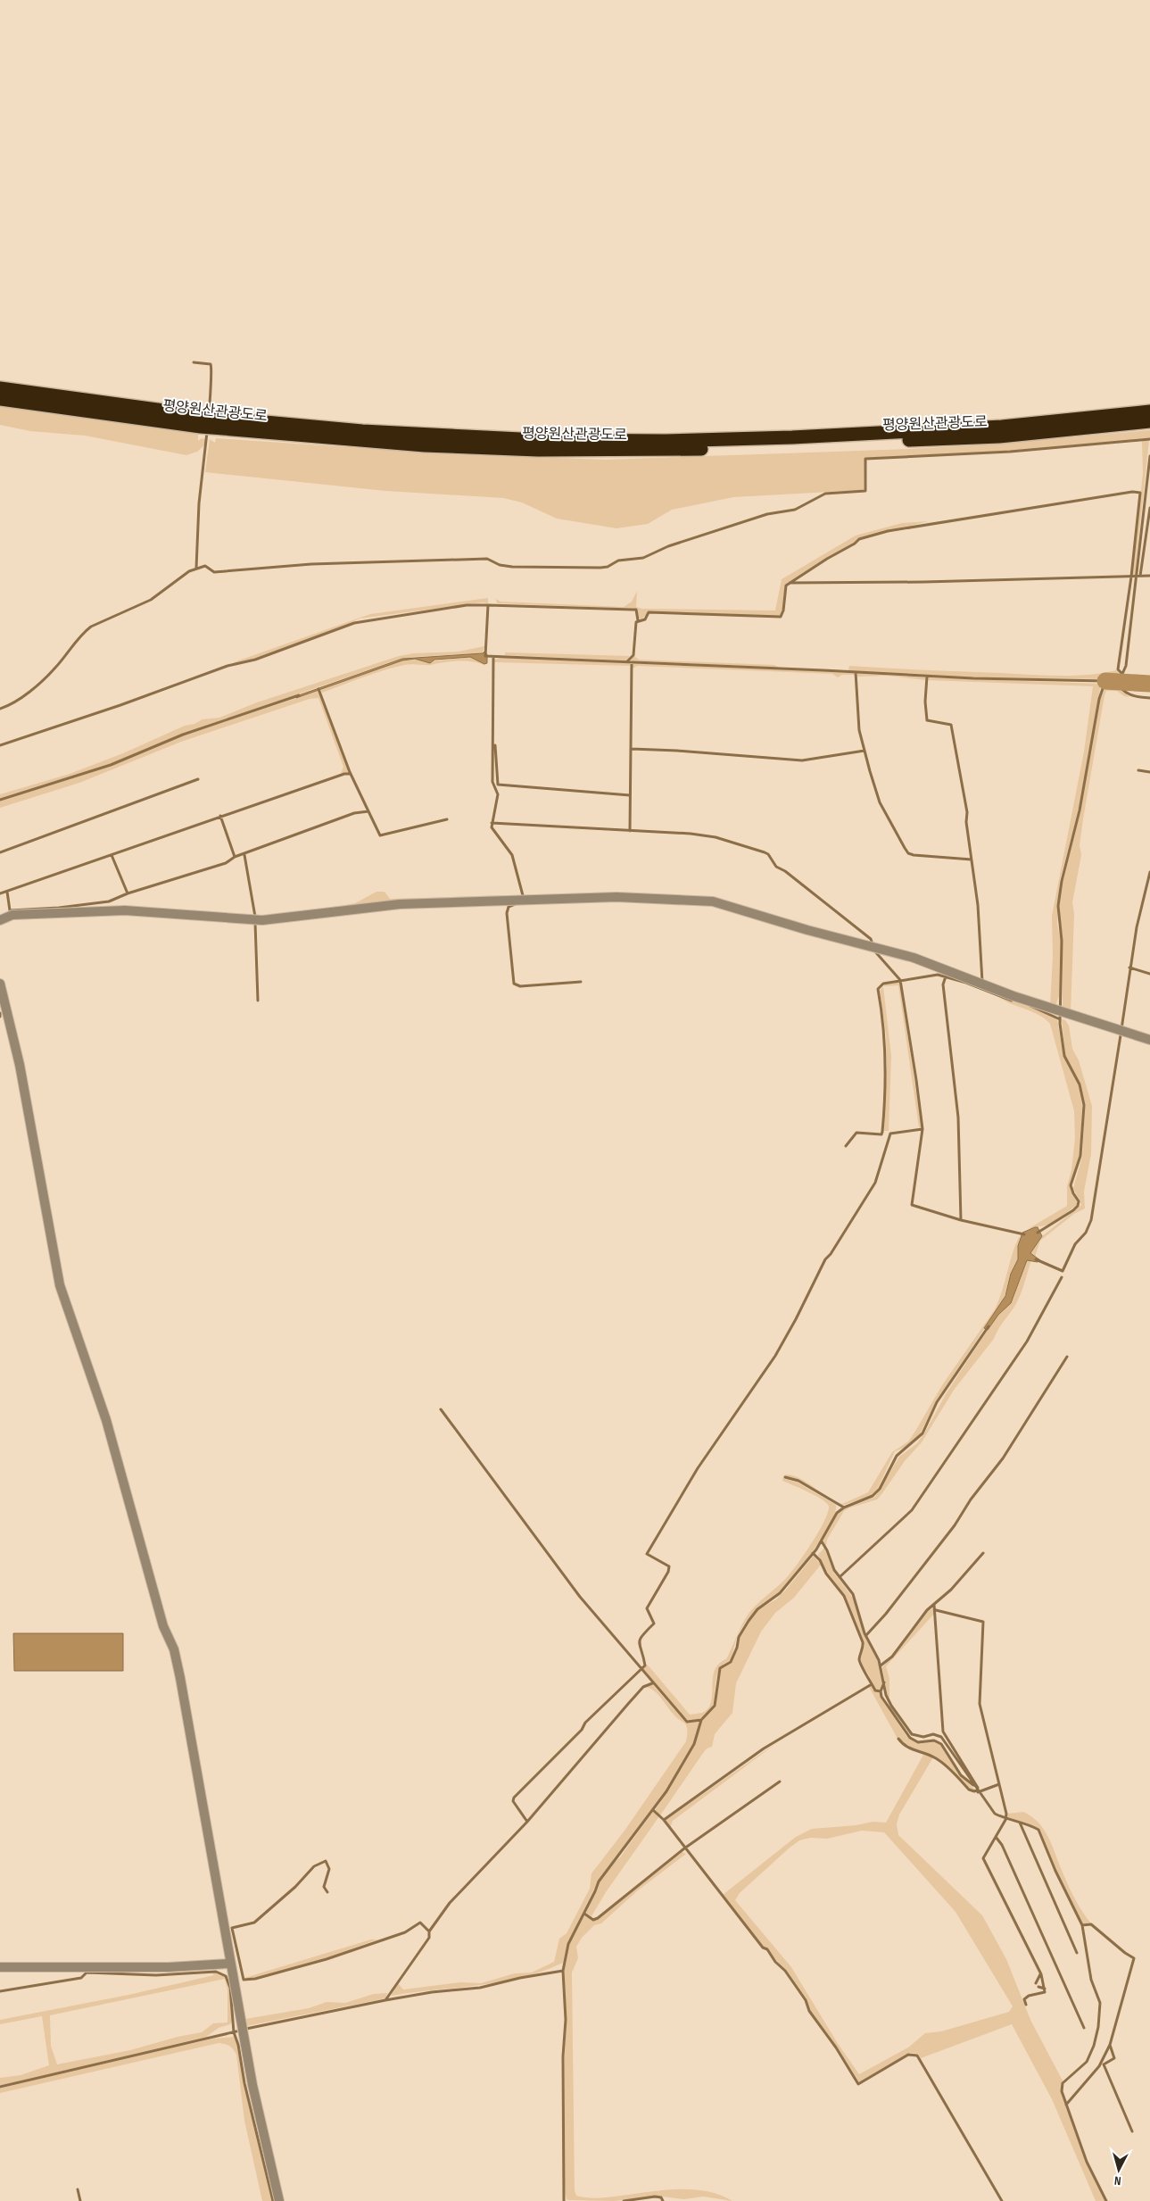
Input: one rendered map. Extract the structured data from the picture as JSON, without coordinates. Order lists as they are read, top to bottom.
{
  "streets": {
    "highway": ["평양원산관광도로"]
  },
  "north": "bottom"
}
